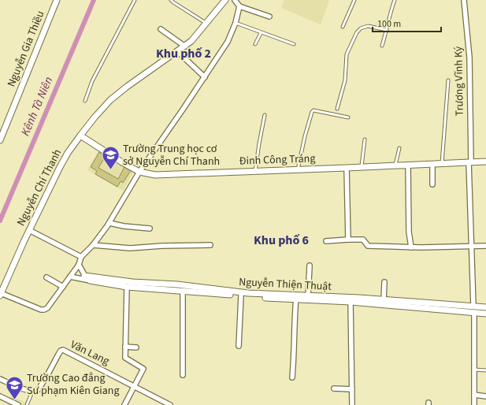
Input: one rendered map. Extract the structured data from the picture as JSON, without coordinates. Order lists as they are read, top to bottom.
{
  "streets": {
    "street": [
      "Nguyễn Gia Thiều",
      "Trương Vĩnh Ký",
      "Đinh Công Tráng",
      "Nguyễn Chí Thanh",
      "Nguyễn Thiện Thuật",
      "Văn Lang"
    ]
  },
  "crossings": [
    ["Trương Vĩnh Ký", "Đinh Công Tráng"],
    ["Trương Vĩnh Ký", "Nguyễn Thiện Thuật"],
    ["Đinh Công Tráng", "Nguyễn Chí Thanh"]
  ],
  "districts": ["Khu phố 2", "Khu phố 6"],
  "water": ["Kênh Tà Niên"],
  "places": {
    "school or university": ["Trường Trung học cơ sở Nguyễn Chí Thanh", "Trường Cao đẳng Sư phạm Kiên Giang"]
  },
  "scale_bar": "100 m"
}
